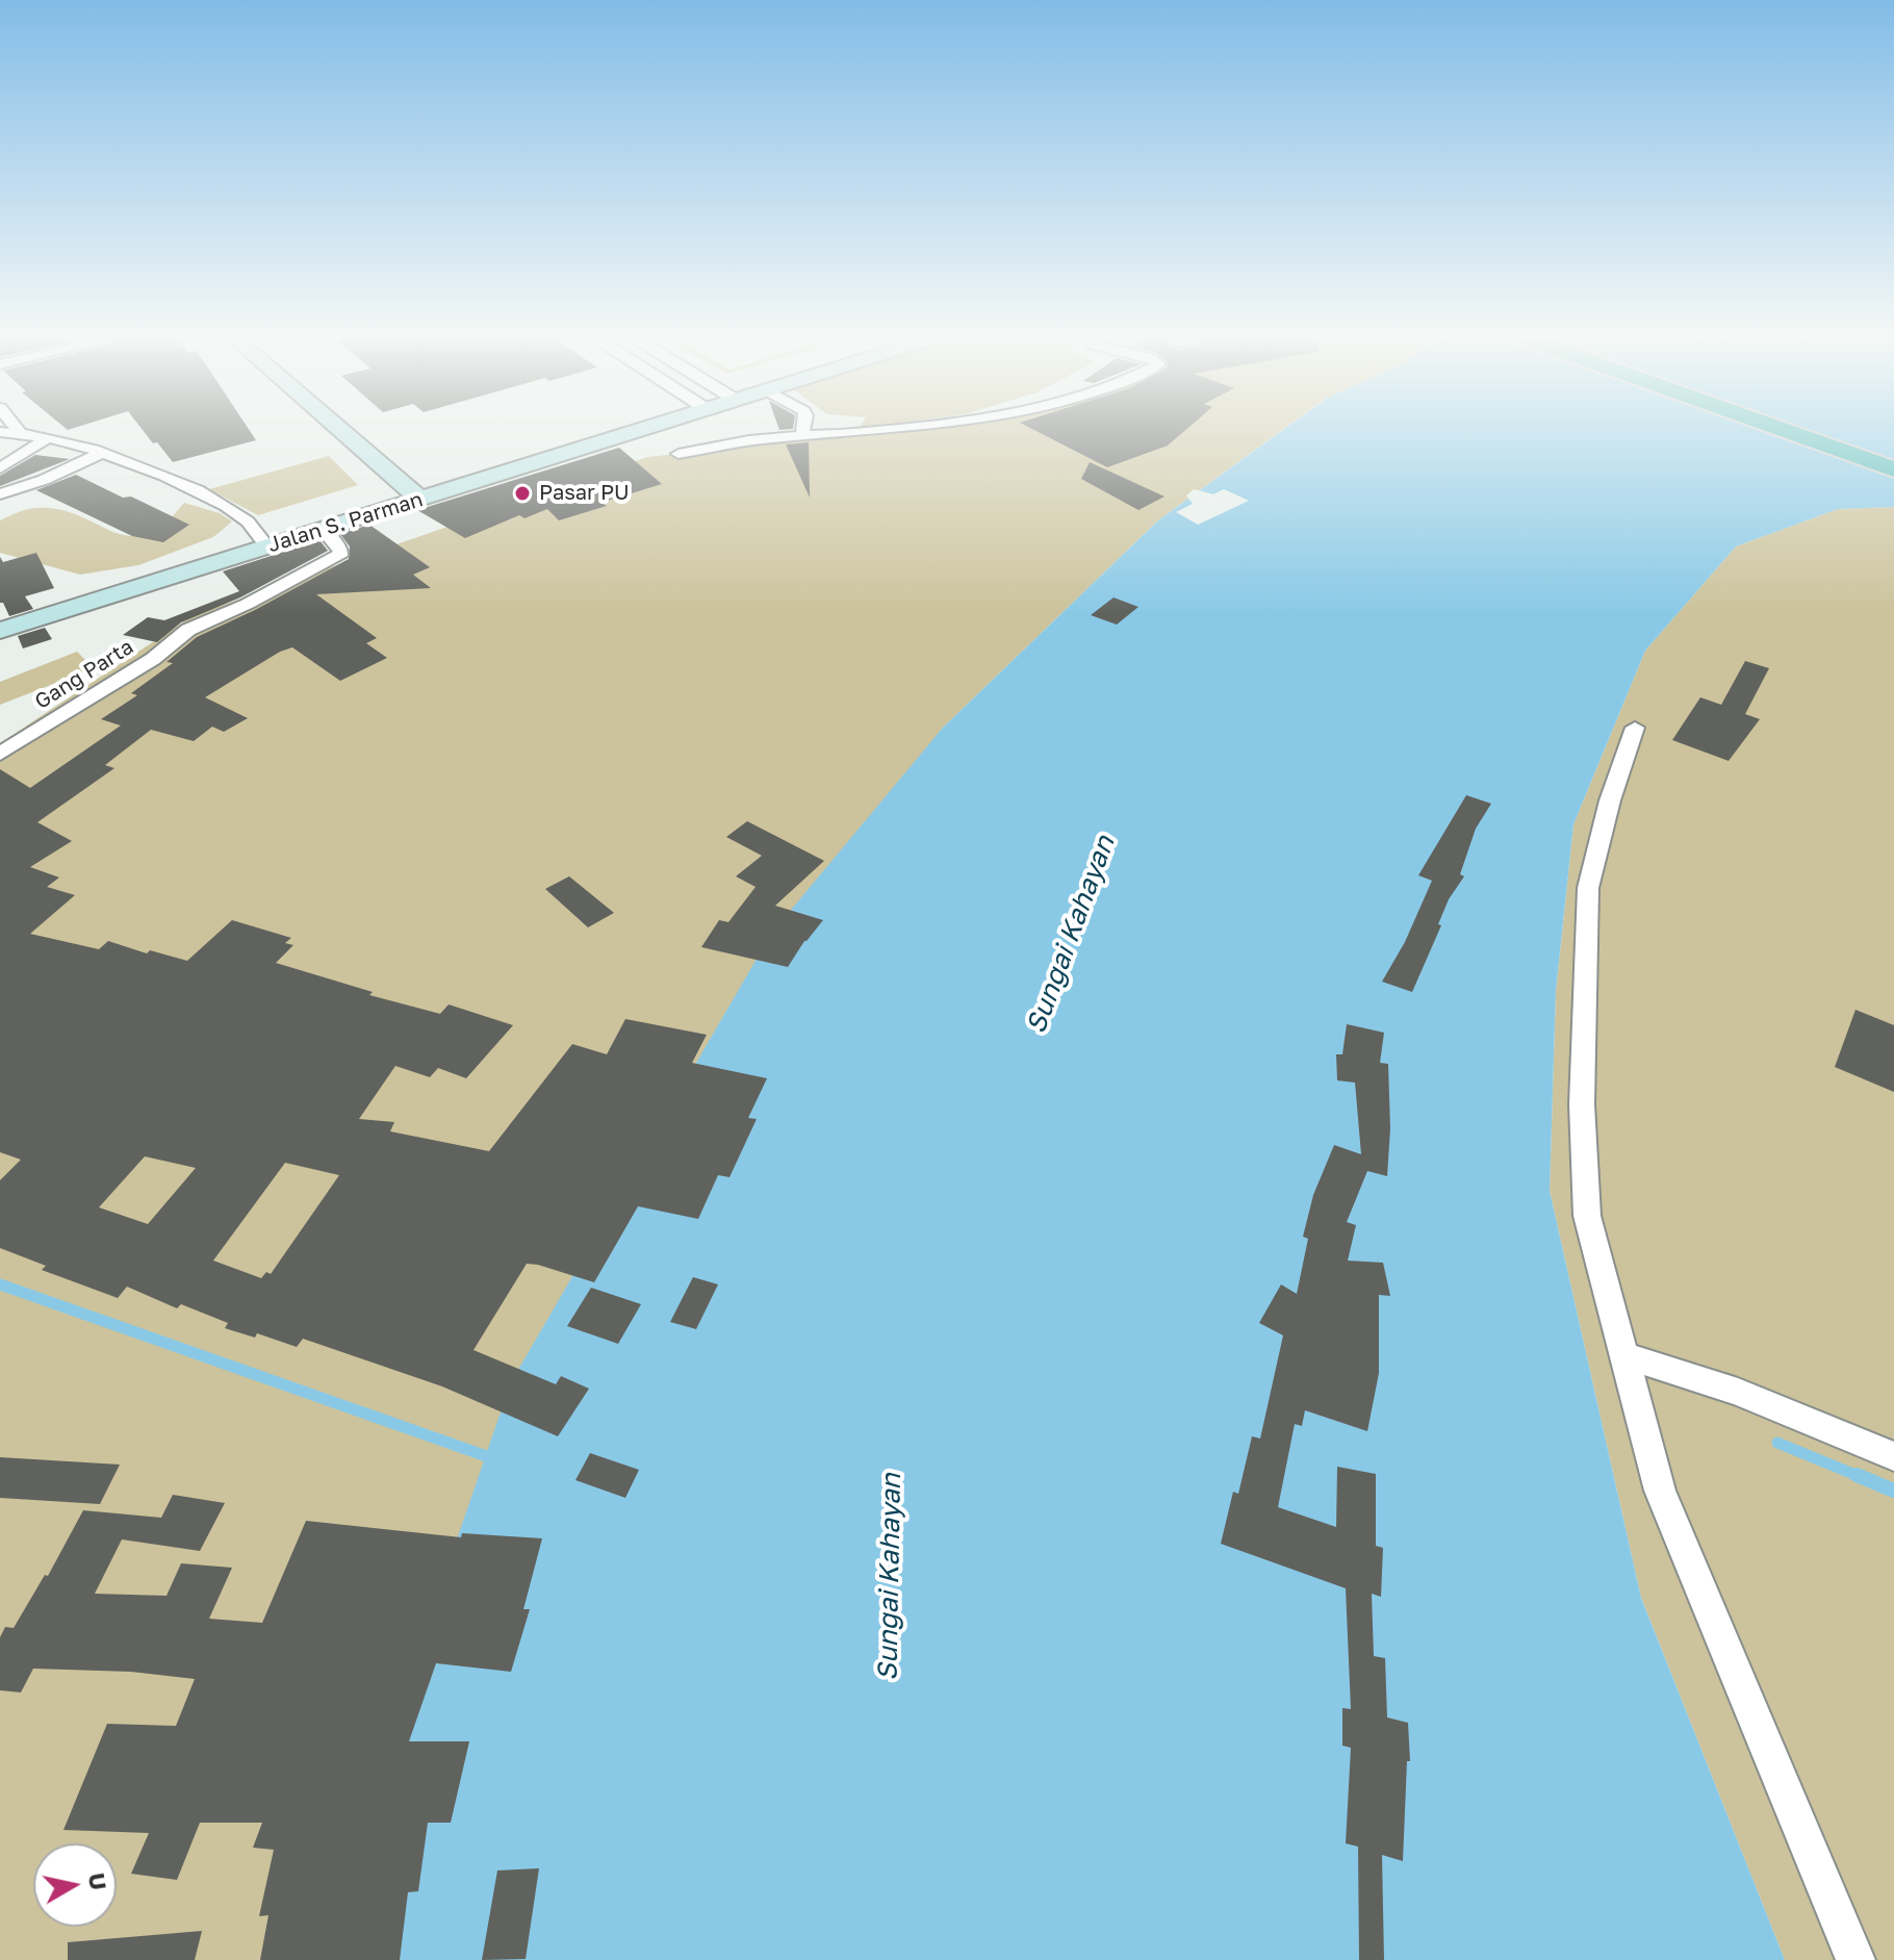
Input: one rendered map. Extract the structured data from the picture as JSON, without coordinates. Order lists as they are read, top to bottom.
{
  "streets": {
    "main road": ["Jalan S. Parman"],
    "street": ["Gang Parta"]
  },
  "crossings": [
    ["Jalan S. Parman", "Gang Parta"]
  ],
  "water": ["Sungai Kahayan"],
  "places": ["Pasar PU"],
  "north": "right"
}
